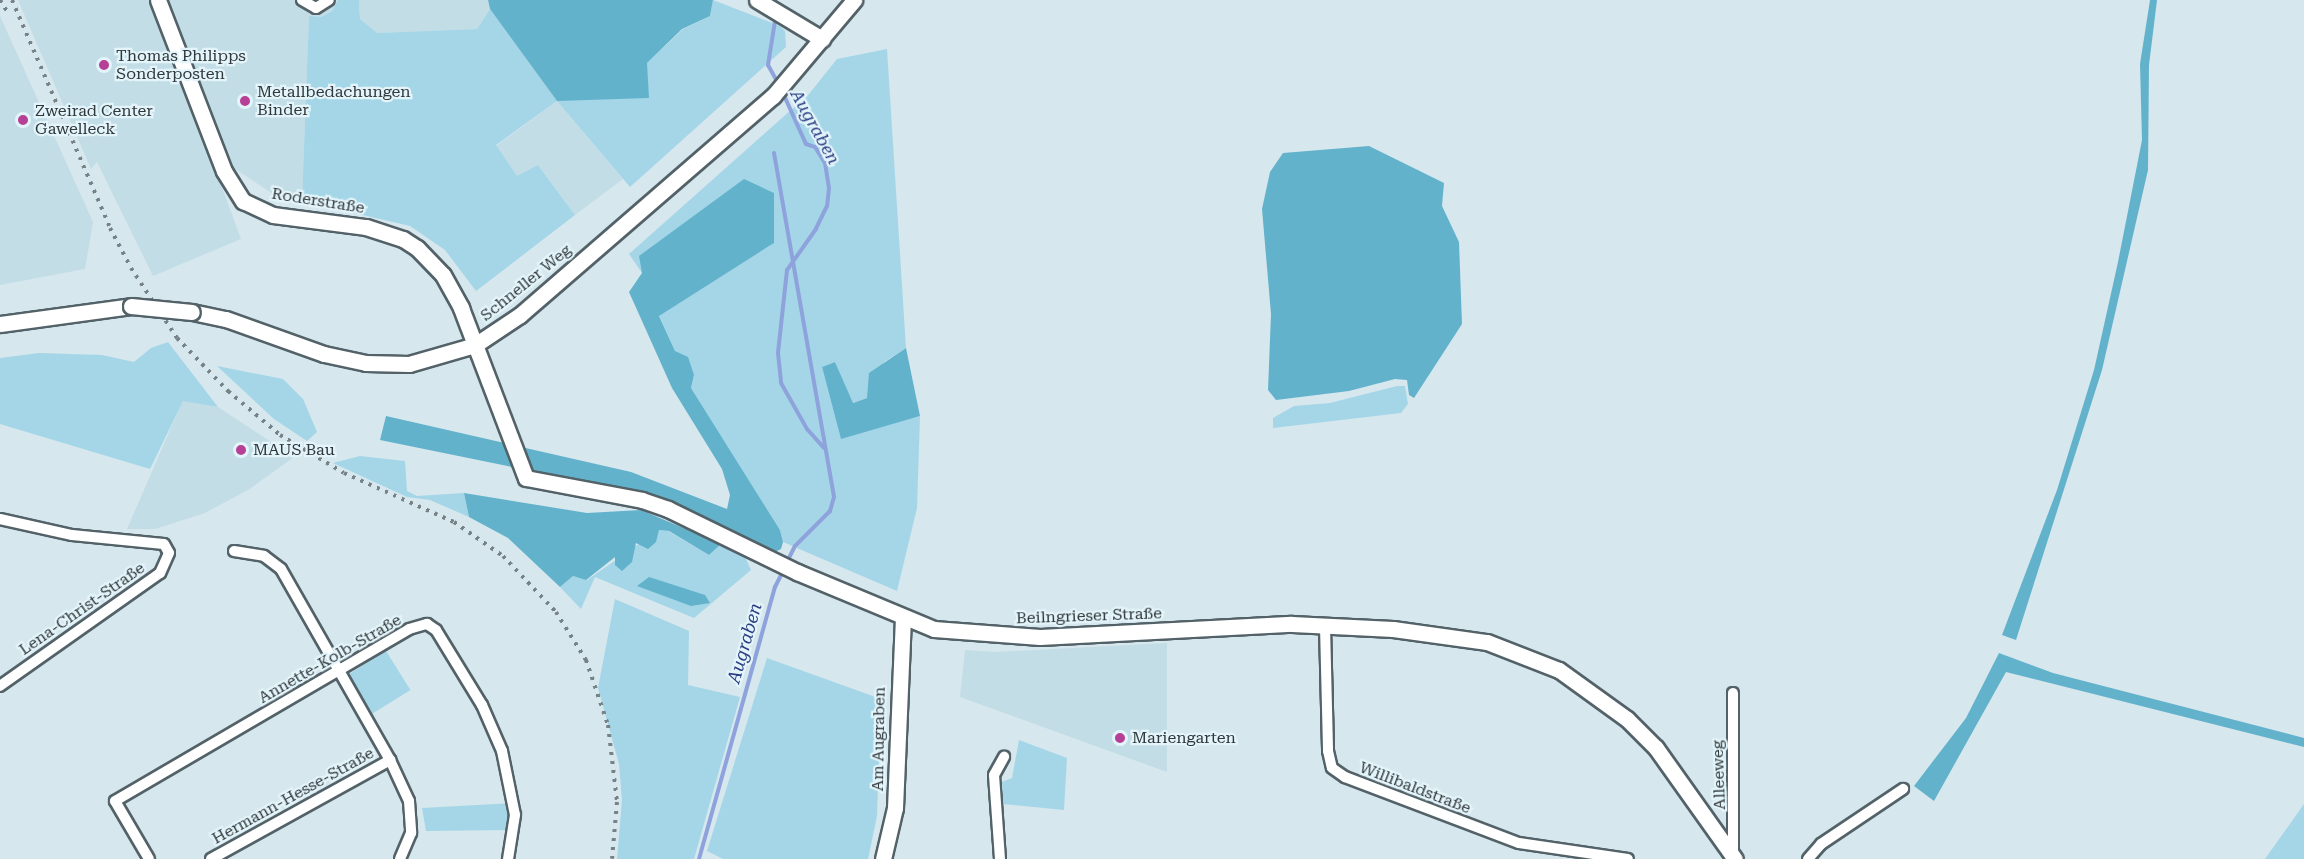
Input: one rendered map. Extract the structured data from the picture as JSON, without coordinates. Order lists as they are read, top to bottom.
{
  "streets": {
    "main road": [
      "Roderstraße",
      "Schneller Weg",
      "Beilngrieser Straße",
      "Am Augraben"
    ],
    "street": [
      "Lena-Christ-Straße",
      "Annette-Kolb-Straße",
      "Alleeweg",
      "Willibaldstraße",
      "Hermann-Hesse-Straße"
    ]
  },
  "crossings": [
    ["Roderstraße", "Schneller Weg"],
    ["Roderstraße", "Beilngrieser Straße"],
    ["Schneller Weg", "Beilngrieser Straße"],
    ["Beilngrieser Straße", "Am Augraben"],
    ["Beilngrieser Straße", "Alleeweg"],
    ["Beilngrieser Straße", "Willibaldstraße"]
  ],
  "water": ["Augraben"],
  "places": [
    "Thomas Philipps Sonderposten",
    "Metallbedachungen Binder",
    "Zweirad Center Gawelleck",
    "MAUS Bau",
    "Mariengarten"
  ]
}
